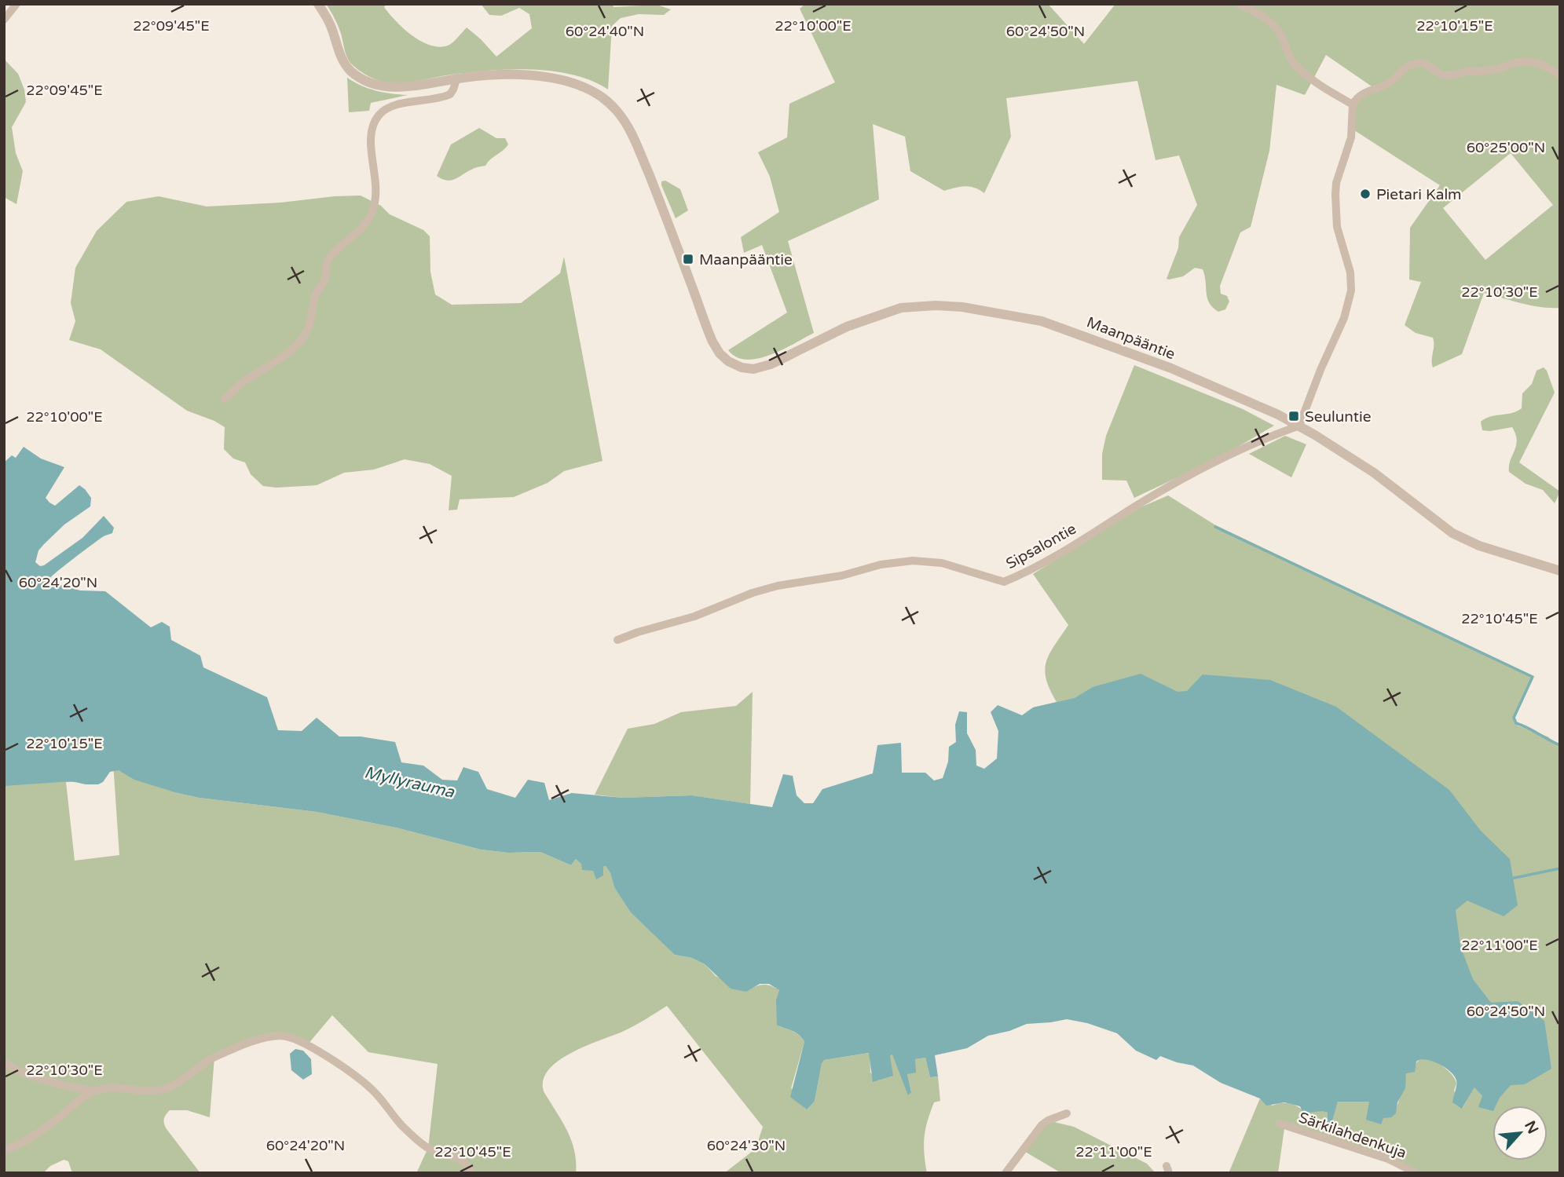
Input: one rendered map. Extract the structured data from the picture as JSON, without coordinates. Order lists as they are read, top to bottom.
{
  "streets": {
    "street": ["Maanpääntie", "Sipsalontie", "Särkilahdenkuja"]
  },
  "crossings": [
    ["Maanpääntie", "Sipsalontie"]
  ],
  "water": ["Myllyrauma"],
  "places": {
    "other": ["Pietari Kalm"],
    "transit": ["Maanpääntie", "Seuluntie"]
  },
  "north": "top right",
  "coordinates": [
    "22°09'45\"E",
    "22°10'00\"E",
    "22°10'15\"E",
    "60°24'40\"N",
    "60°24'50\"N",
    "60°25'00\"N",
    "22°10'30\"E",
    "60°24'20\"N",
    "22°10'45\"E",
    "22°11'00\"E",
    "60°24'30\"N"
  ]
}
